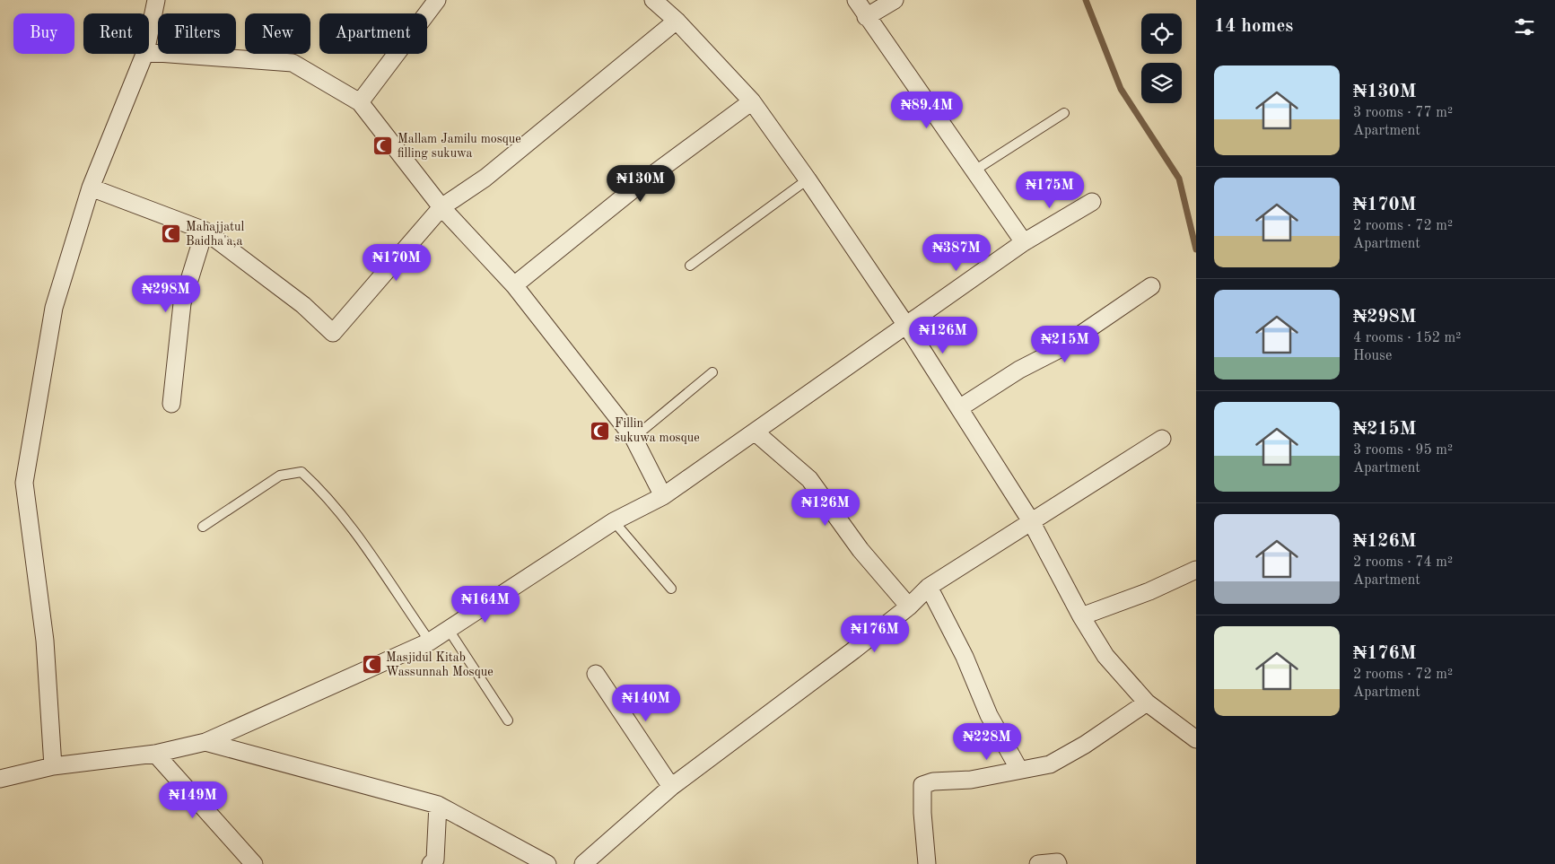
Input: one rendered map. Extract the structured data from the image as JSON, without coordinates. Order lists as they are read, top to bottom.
{
  "places": {
    "mosque": [
      "Mallam Jamilu mosque filling sukuwa",
      "Mahajjatul Baidha'a,a",
      "Fillin sukuwa mosque",
      "Masjidul Kitab Wassunnah Mosque"
    ]
  },
  "page": {
    "heading": "14 homes",
    "chip": [
      "Buy",
      "Rent",
      "Filters",
      "New",
      "Apartment"
    ],
    "list": [
      {
        "name": "₦130M",
        "note": "3 rooms · 77 m² · Apartment"
      },
      {
        "name": "₦170M",
        "note": "2 rooms · 72 m² · Apartment"
      },
      {
        "name": "₦298M",
        "note": "4 rooms · 152 m² · House"
      },
      {
        "name": "₦215M",
        "note": "3 rooms · 95 m² · Apartment"
      },
      {
        "name": "₦126M",
        "note": "2 rooms · 74 m² · Apartment"
      },
      {
        "name": "₦176M",
        "note": "2 rooms · 72 m² · Apartment"
      }
    ],
    "price": [
      "₦89.4M",
      "₦130M",
      "₦175M",
      "₦387M",
      "₦170M",
      "₦298M",
      "₦126M",
      "₦215M",
      "₦126M",
      "₦164M",
      "₦176M",
      "₦140M",
      "₦228M",
      "₦149M"
    ]
  }
}
